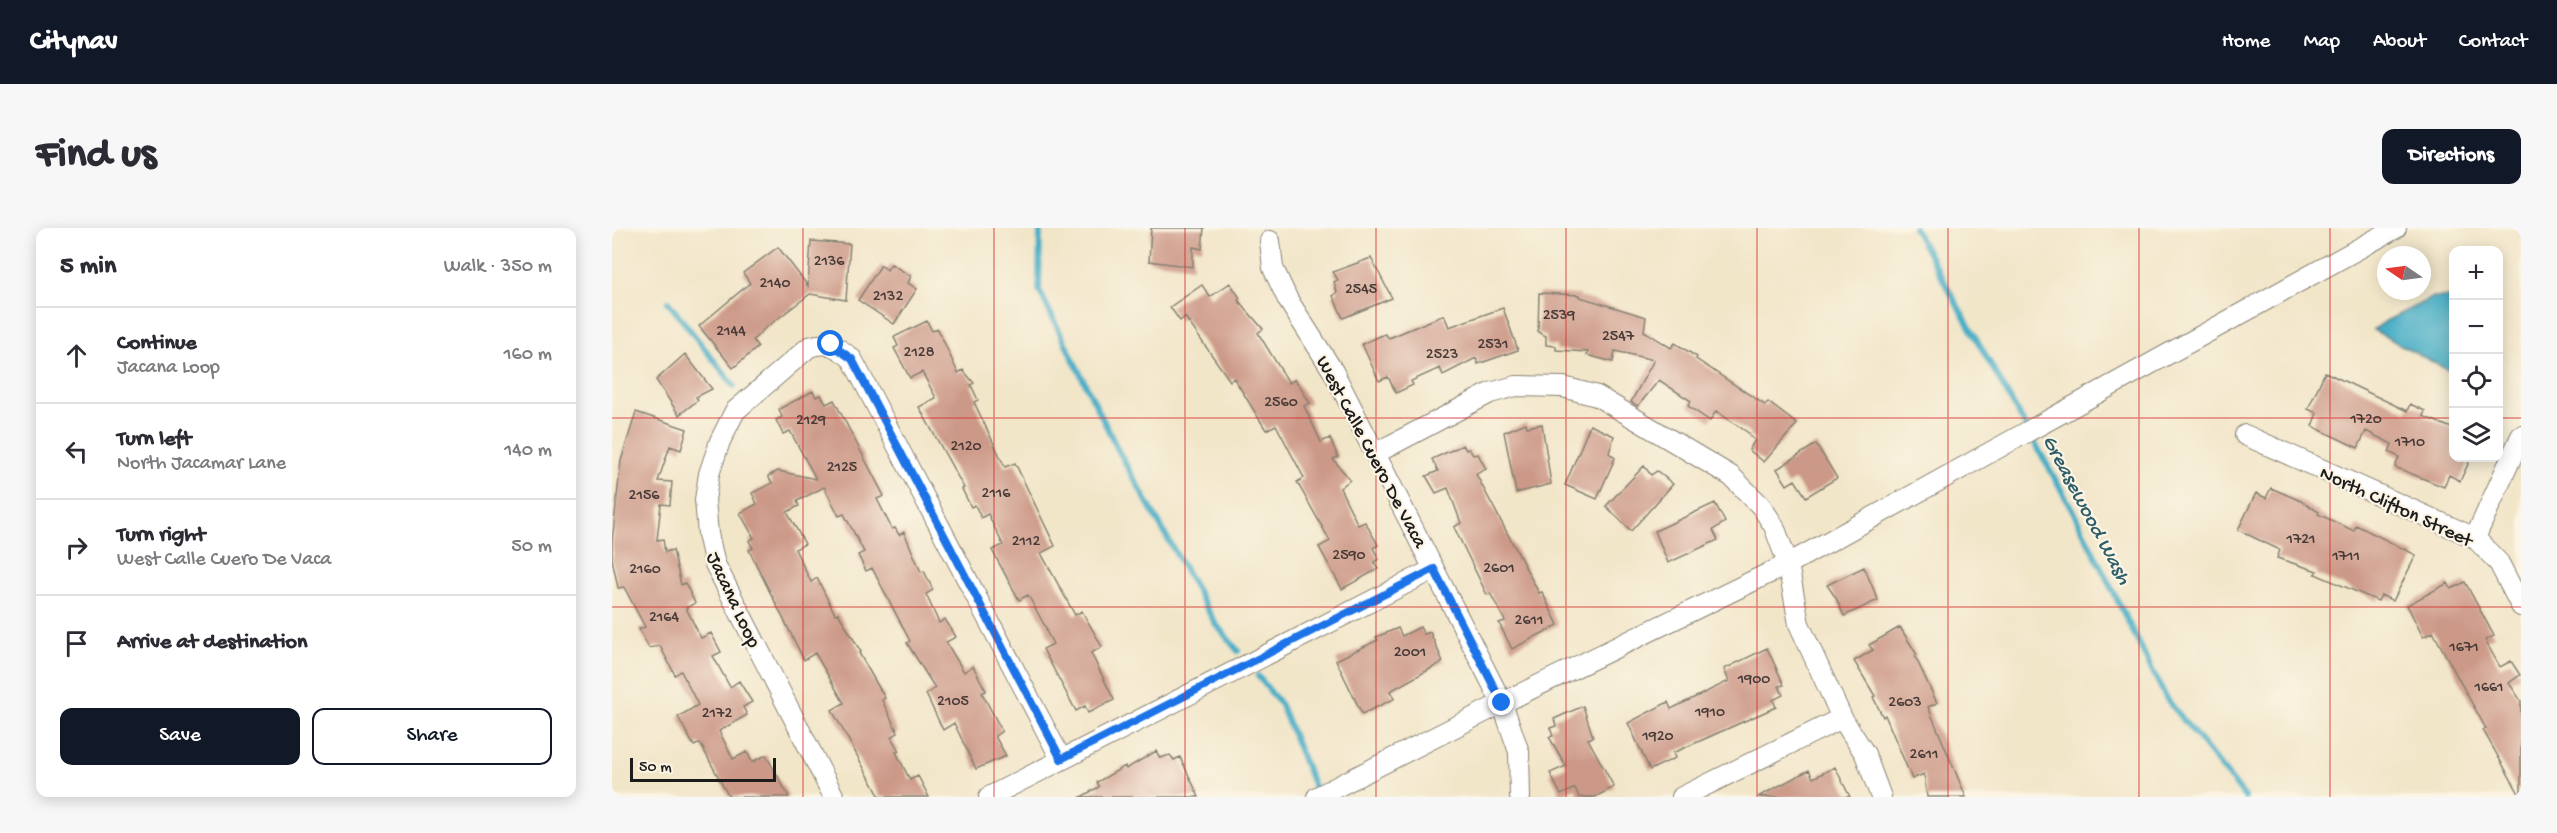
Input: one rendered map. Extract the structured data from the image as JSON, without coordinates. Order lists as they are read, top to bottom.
{
  "streets": {
    "street": ["West Calle Cuero De Vaca", "North Clifton Street", "Jacana Loop"]
  },
  "water": ["Greasewood Wash"],
  "house_numbers": [
    "2136",
    "2140",
    "2545",
    "2132",
    "2539",
    "2144",
    "2547",
    "2531",
    "2128",
    "2523",
    "2560",
    "1720",
    "2129",
    "1710",
    "2120",
    "2125",
    "2116",
    "2156",
    "1721",
    "2112",
    "2590",
    "1711",
    "2601",
    "2160",
    "2164",
    "2611",
    "1671",
    "2001",
    "1900",
    "1661",
    "2105",
    "2603",
    "1910",
    "2172",
    "1920",
    "2611"
  ],
  "scale_bar": "50 m",
  "north": "left",
  "page": {
    "header": "Citynav",
    "nav": [
      "Home",
      "Map",
      "About",
      "Contact"
    ],
    "buttons": [
      "Directions",
      ["Save", "Share"]
    ],
    "title": "Find us",
    "heading": ["5 min", "Walk · 350 m"],
    "map_buttons": ["+", "−"],
    "list": [
      ["Continue", "Jacana Loop", "160 m"],
      ["Turn left", "North Jacamar Lane", "140 m"],
      ["Turn right", "West Calle Cuero De Vaca", "50 m"],
      "Arrive at destination"
    ],
    "scale": "50 m"
  }
}
